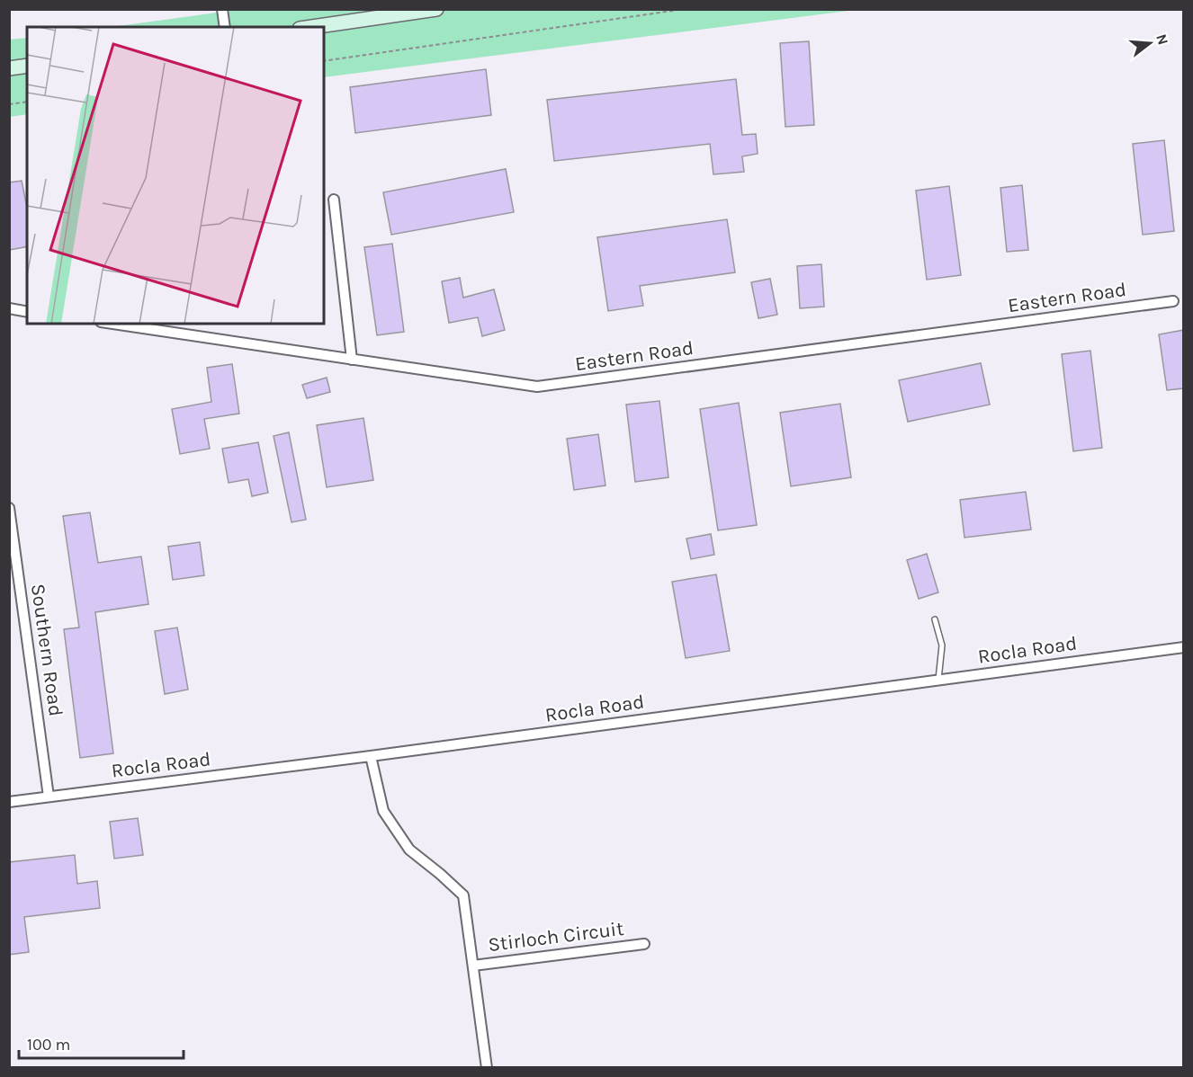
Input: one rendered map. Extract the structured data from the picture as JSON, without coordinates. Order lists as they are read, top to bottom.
{
  "streets": {
    "street": [
      "Eastern Road",
      "Southern Road",
      "Rocla Road",
      "Stirloch Circuit"
    ]
  },
  "crossings": [
    ["Southern Road", "Rocla Road"],
    ["Rocla Road", "Stirloch Circuit"]
  ],
  "scale_bar": "100 m",
  "north": "right"
}
